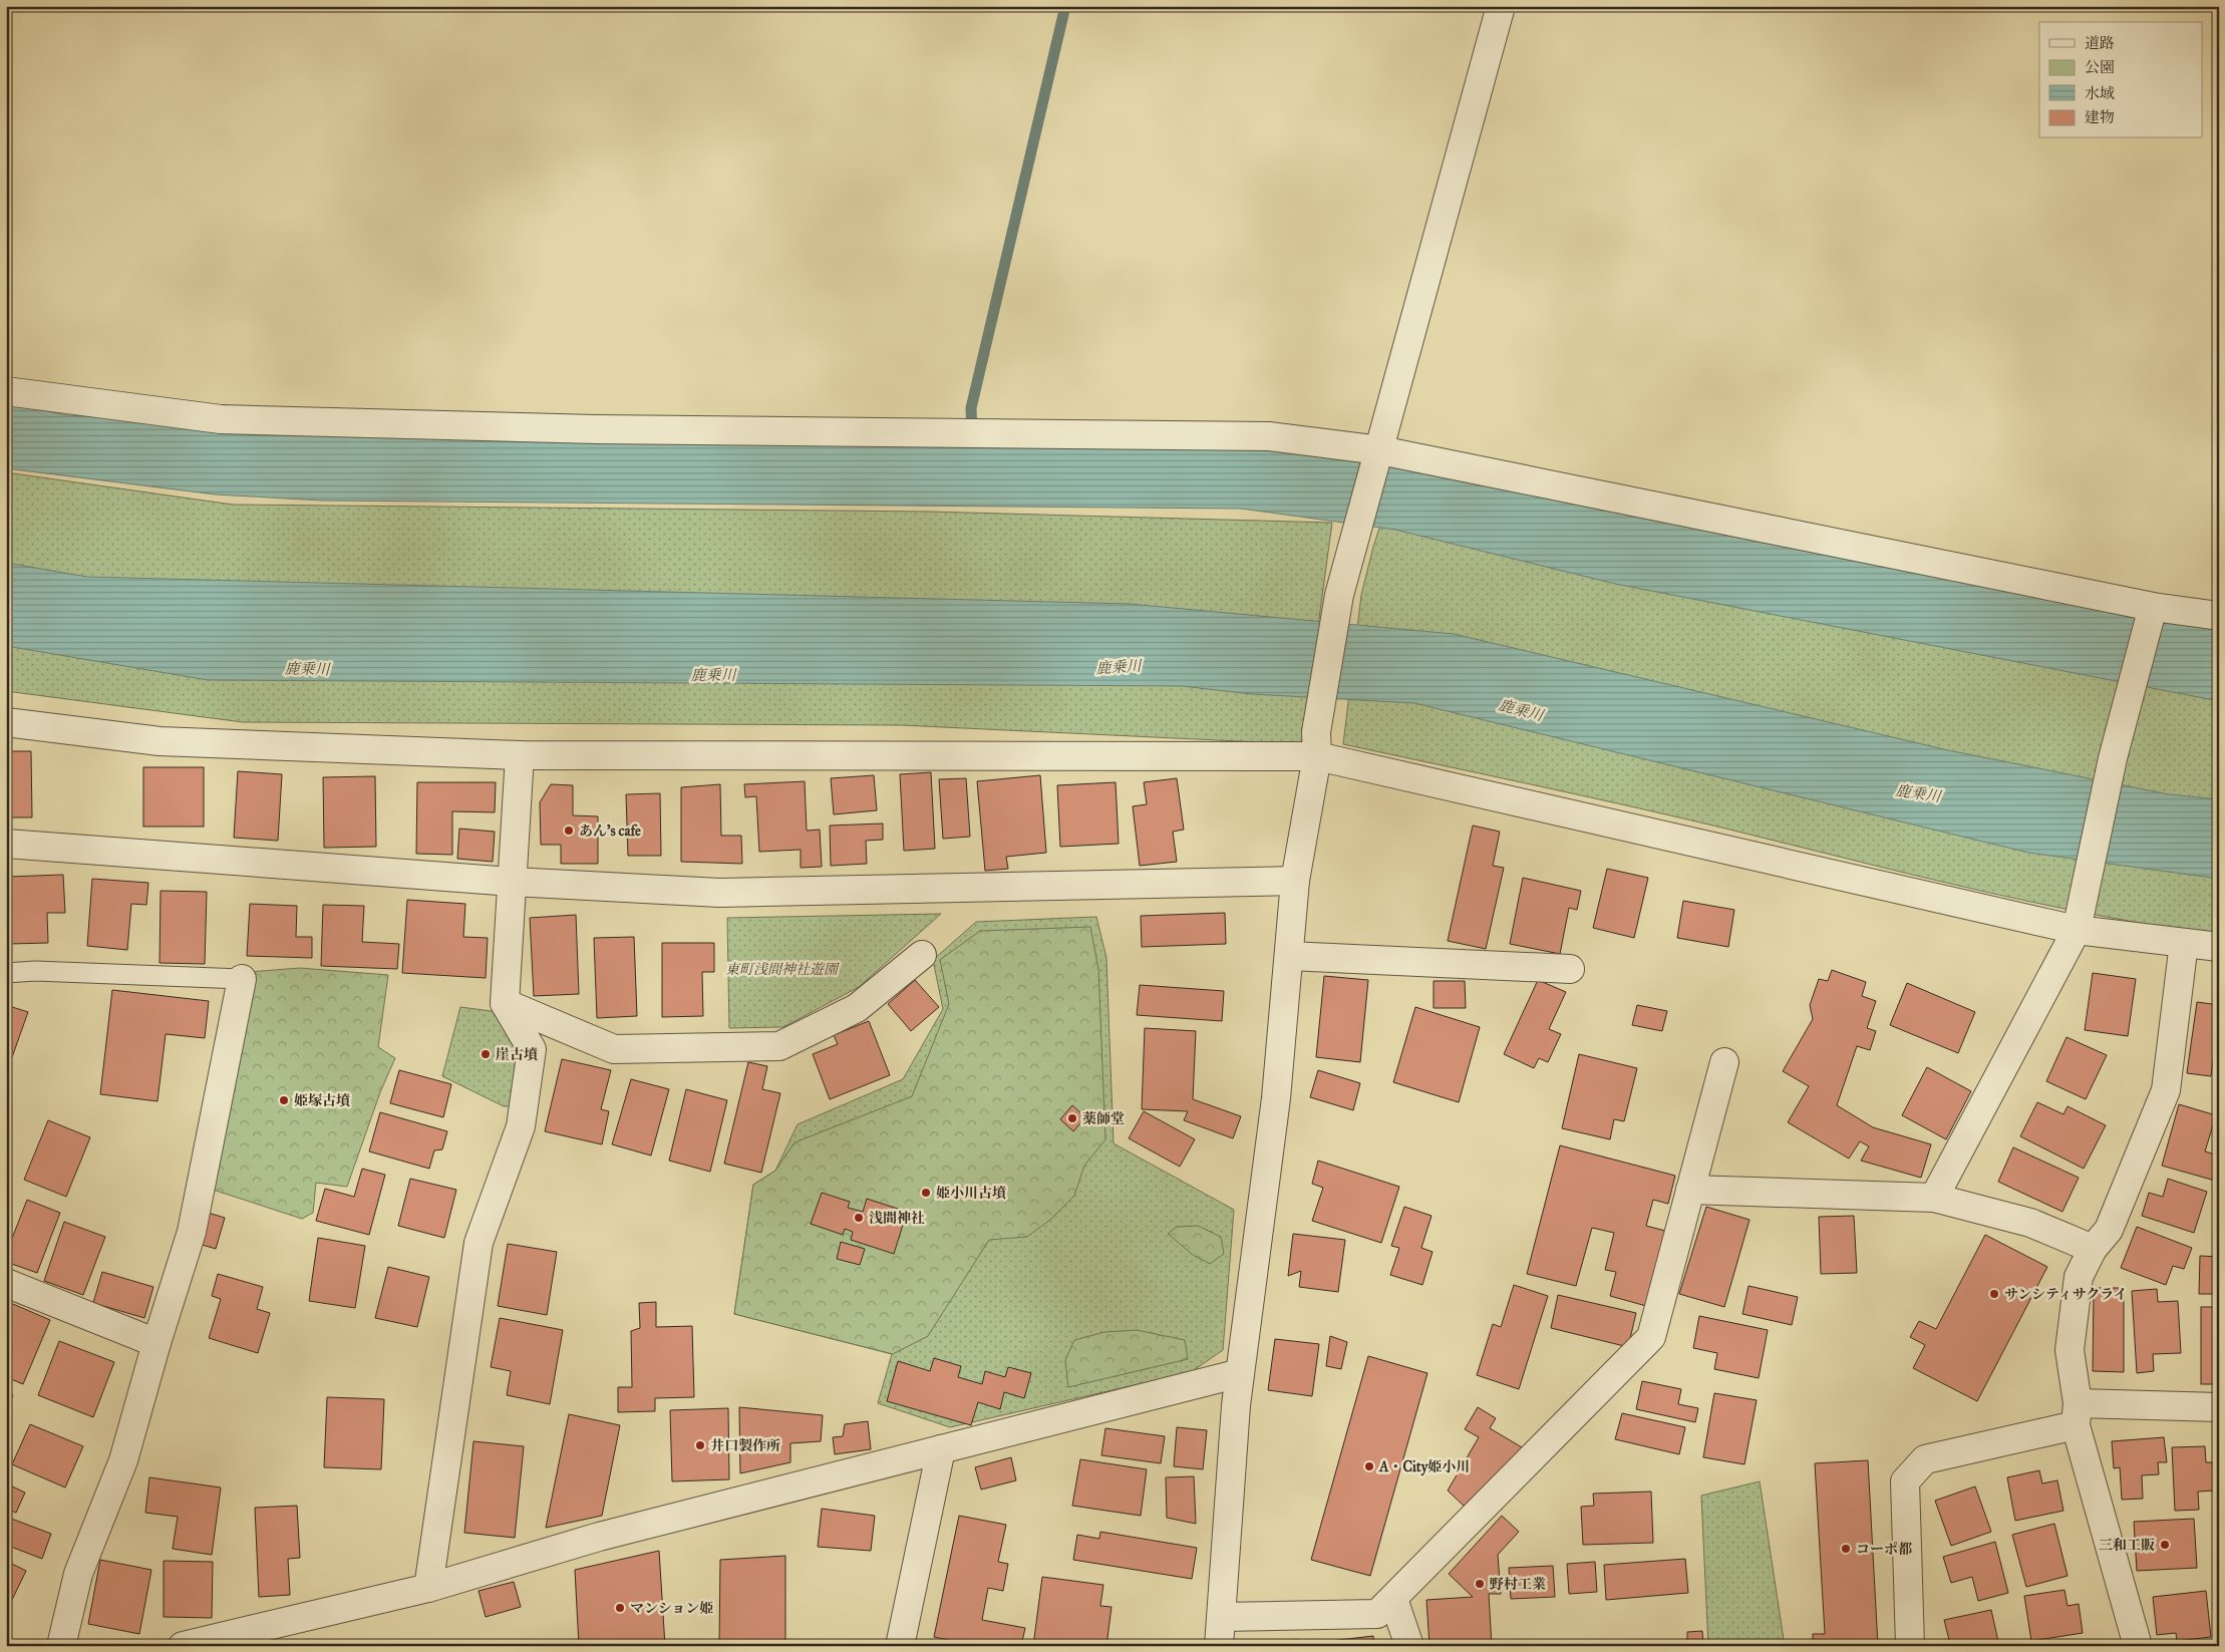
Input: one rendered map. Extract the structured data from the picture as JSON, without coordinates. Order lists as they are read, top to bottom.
{
  "water": ["鹿乗川"],
  "parks": ["東町浅間神社遊園"],
  "places": [
    "あん's cafe",
    "崖古墳",
    "姫塚古墳",
    "薬師堂",
    "姫小川古墳",
    "浅間神社",
    "サンシティサクライ",
    "井口製作所",
    "A・City姫小川",
    "三和工販",
    "コーポ都",
    "野村工業",
    "マンション姫"
  ],
  "legend": [
    "道路",
    "公園",
    "水域",
    "建物"
  ]
}
